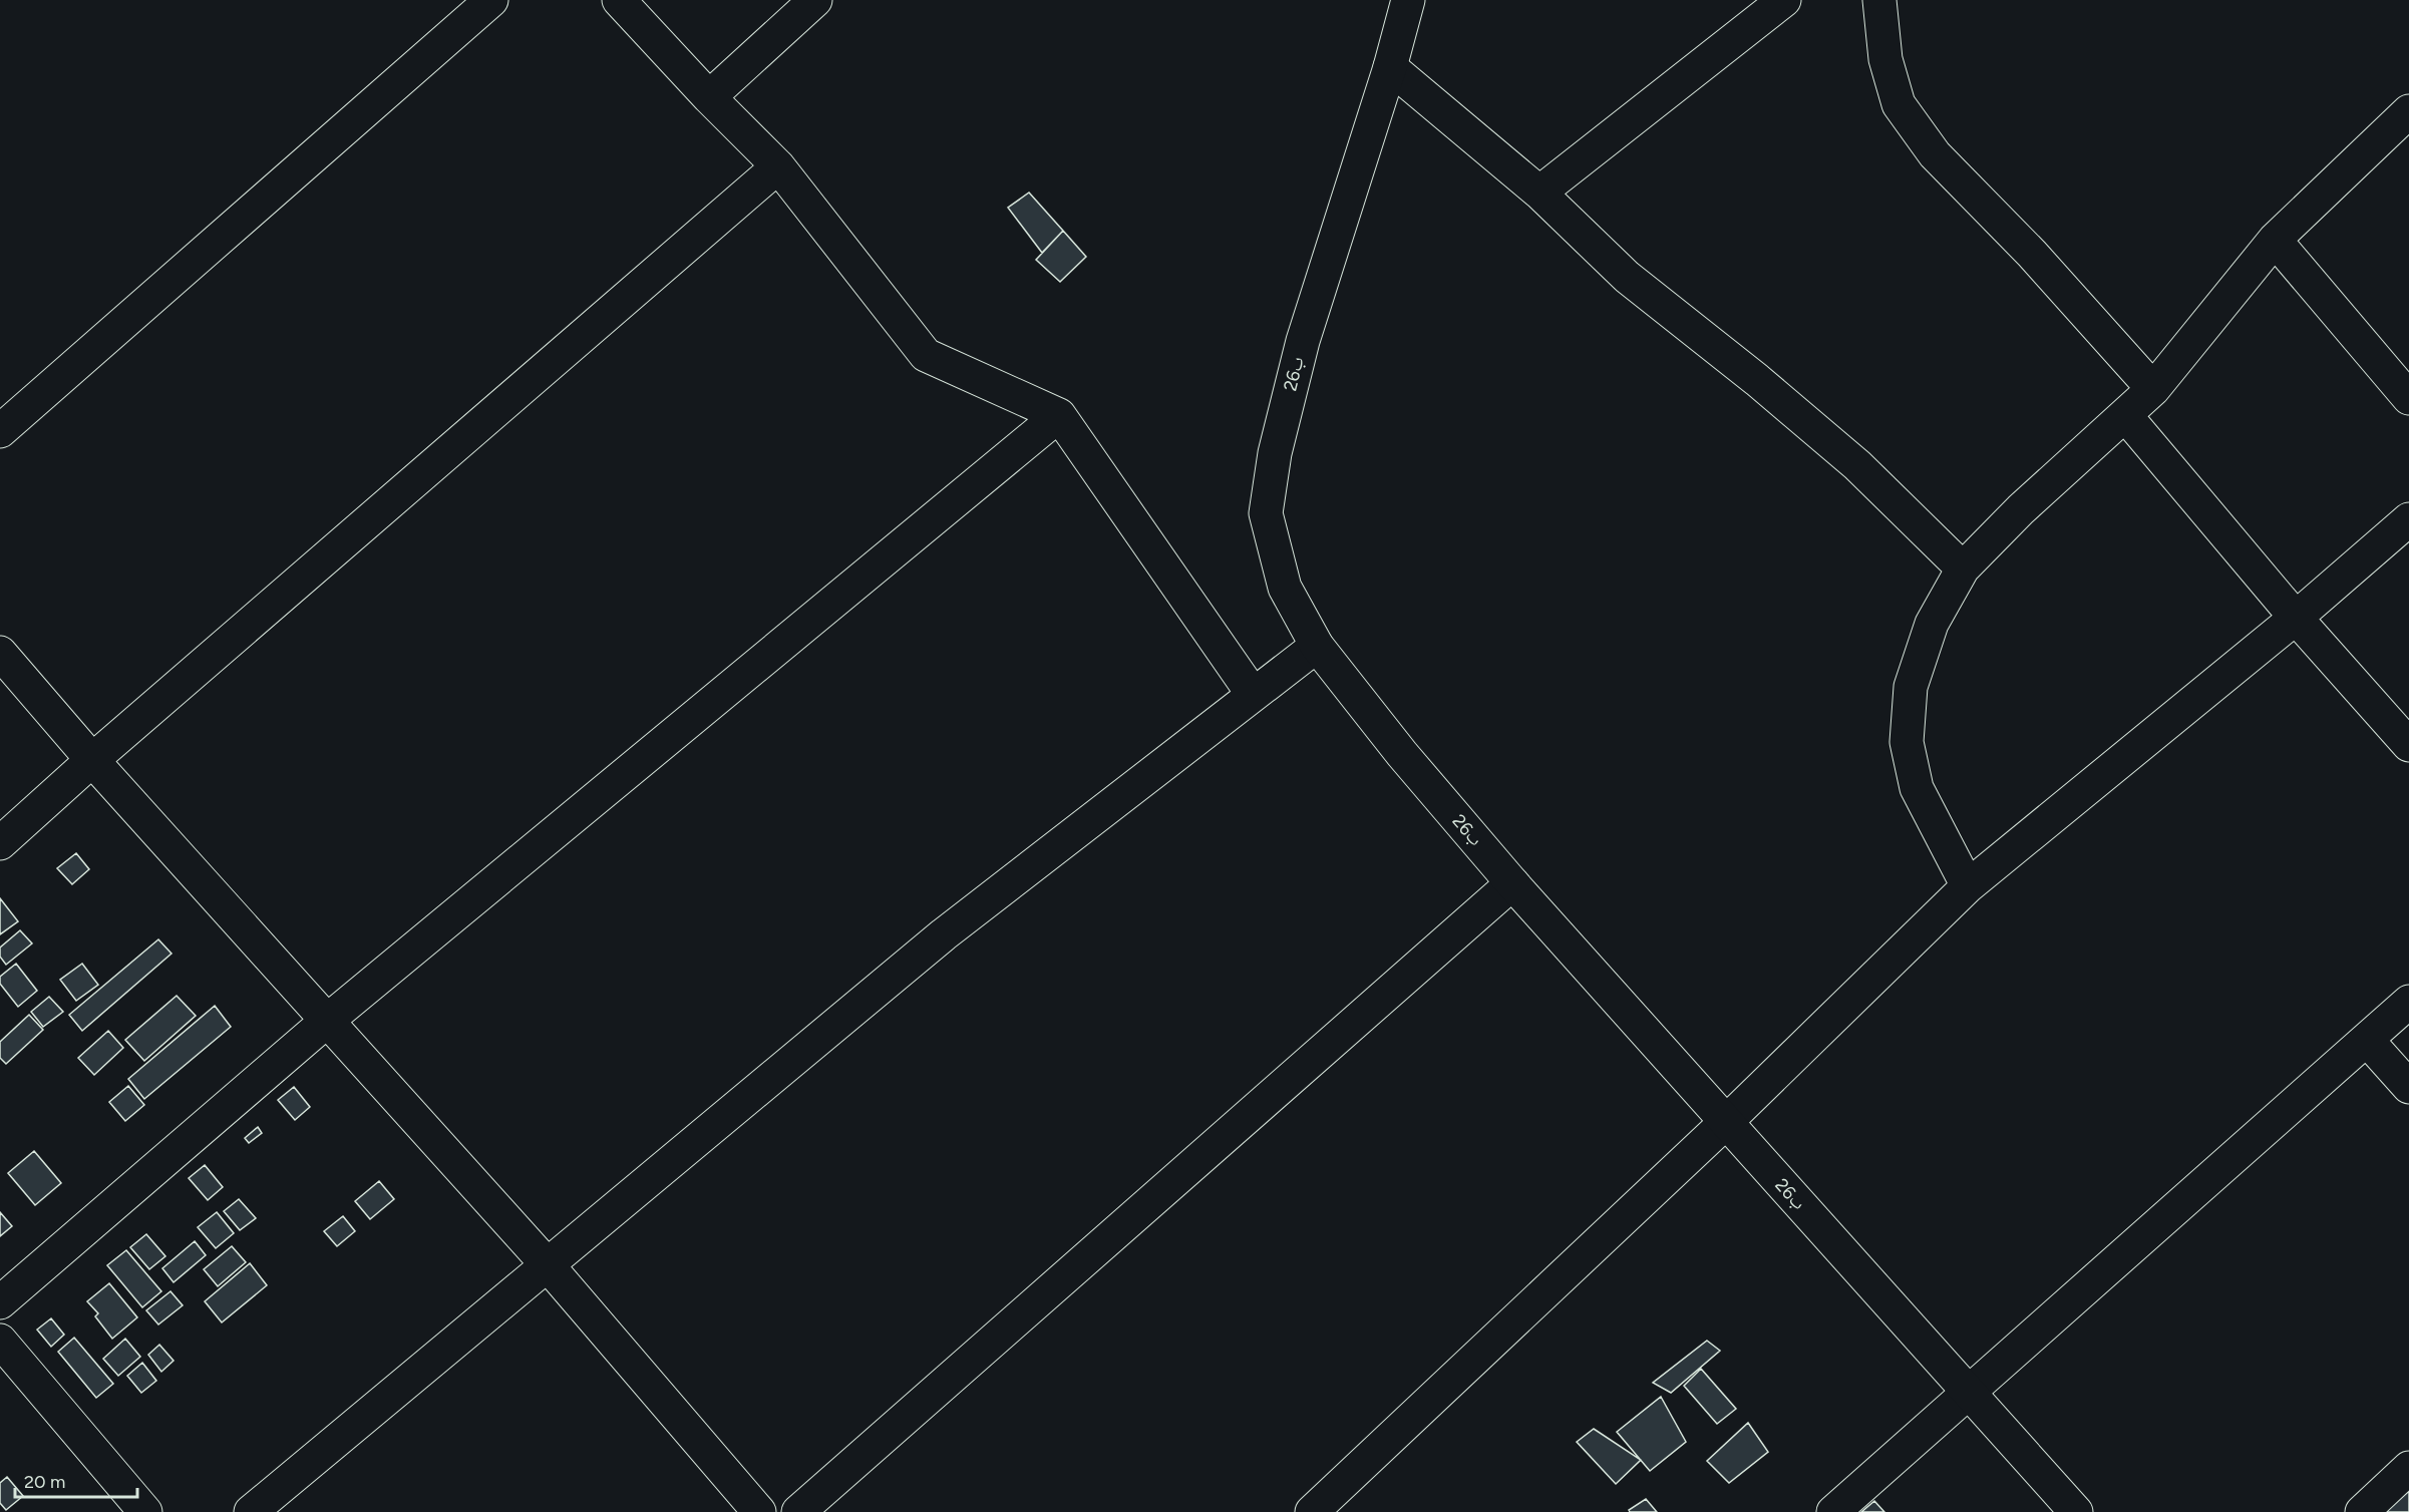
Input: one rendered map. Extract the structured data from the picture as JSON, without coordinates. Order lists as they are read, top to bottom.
{
  "streets": {
    "main road": ["26ب"]
  },
  "scale_bar": "20 m"
}
